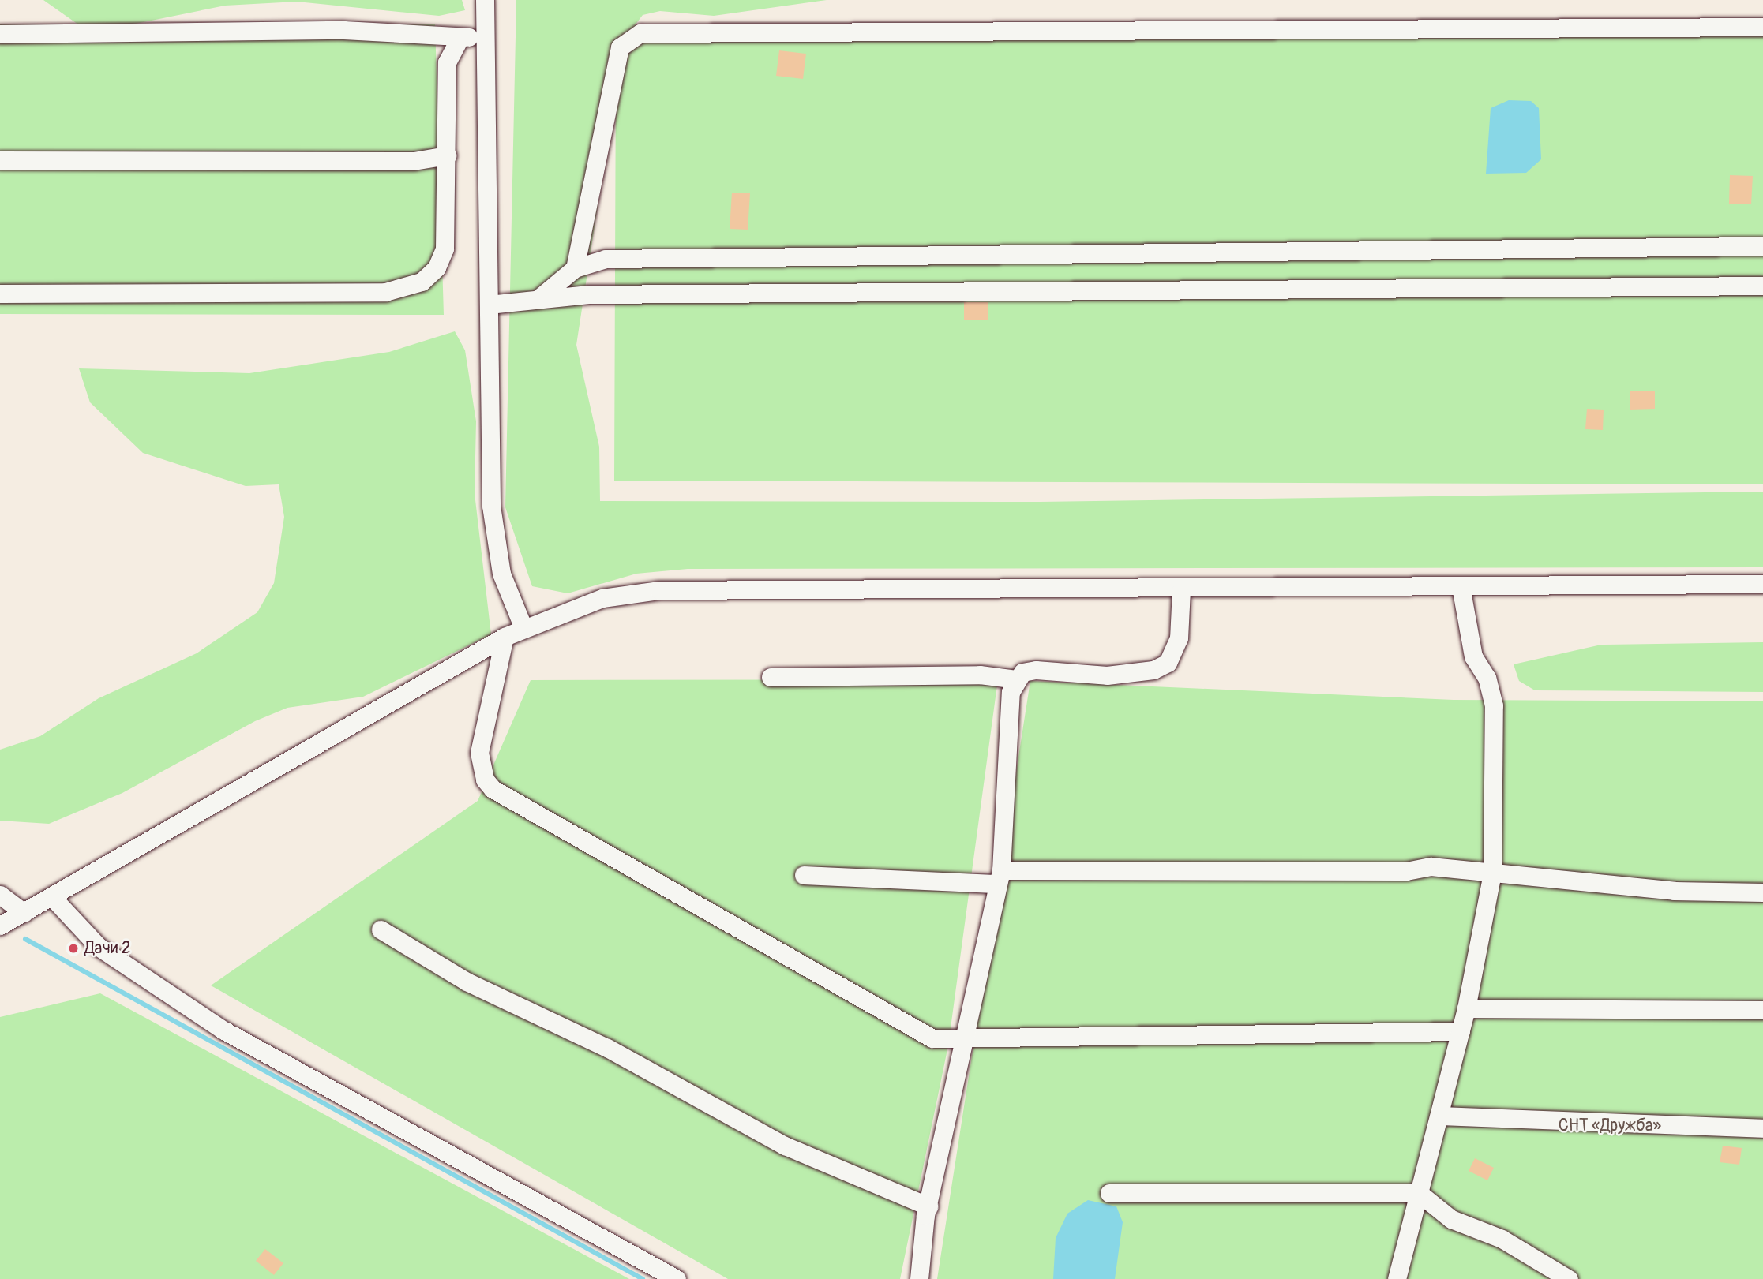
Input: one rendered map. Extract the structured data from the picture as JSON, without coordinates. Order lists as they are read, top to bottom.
{
  "parks": ["СНТ «Дружба»"],
  "places": ["Дачи 2"]
}
